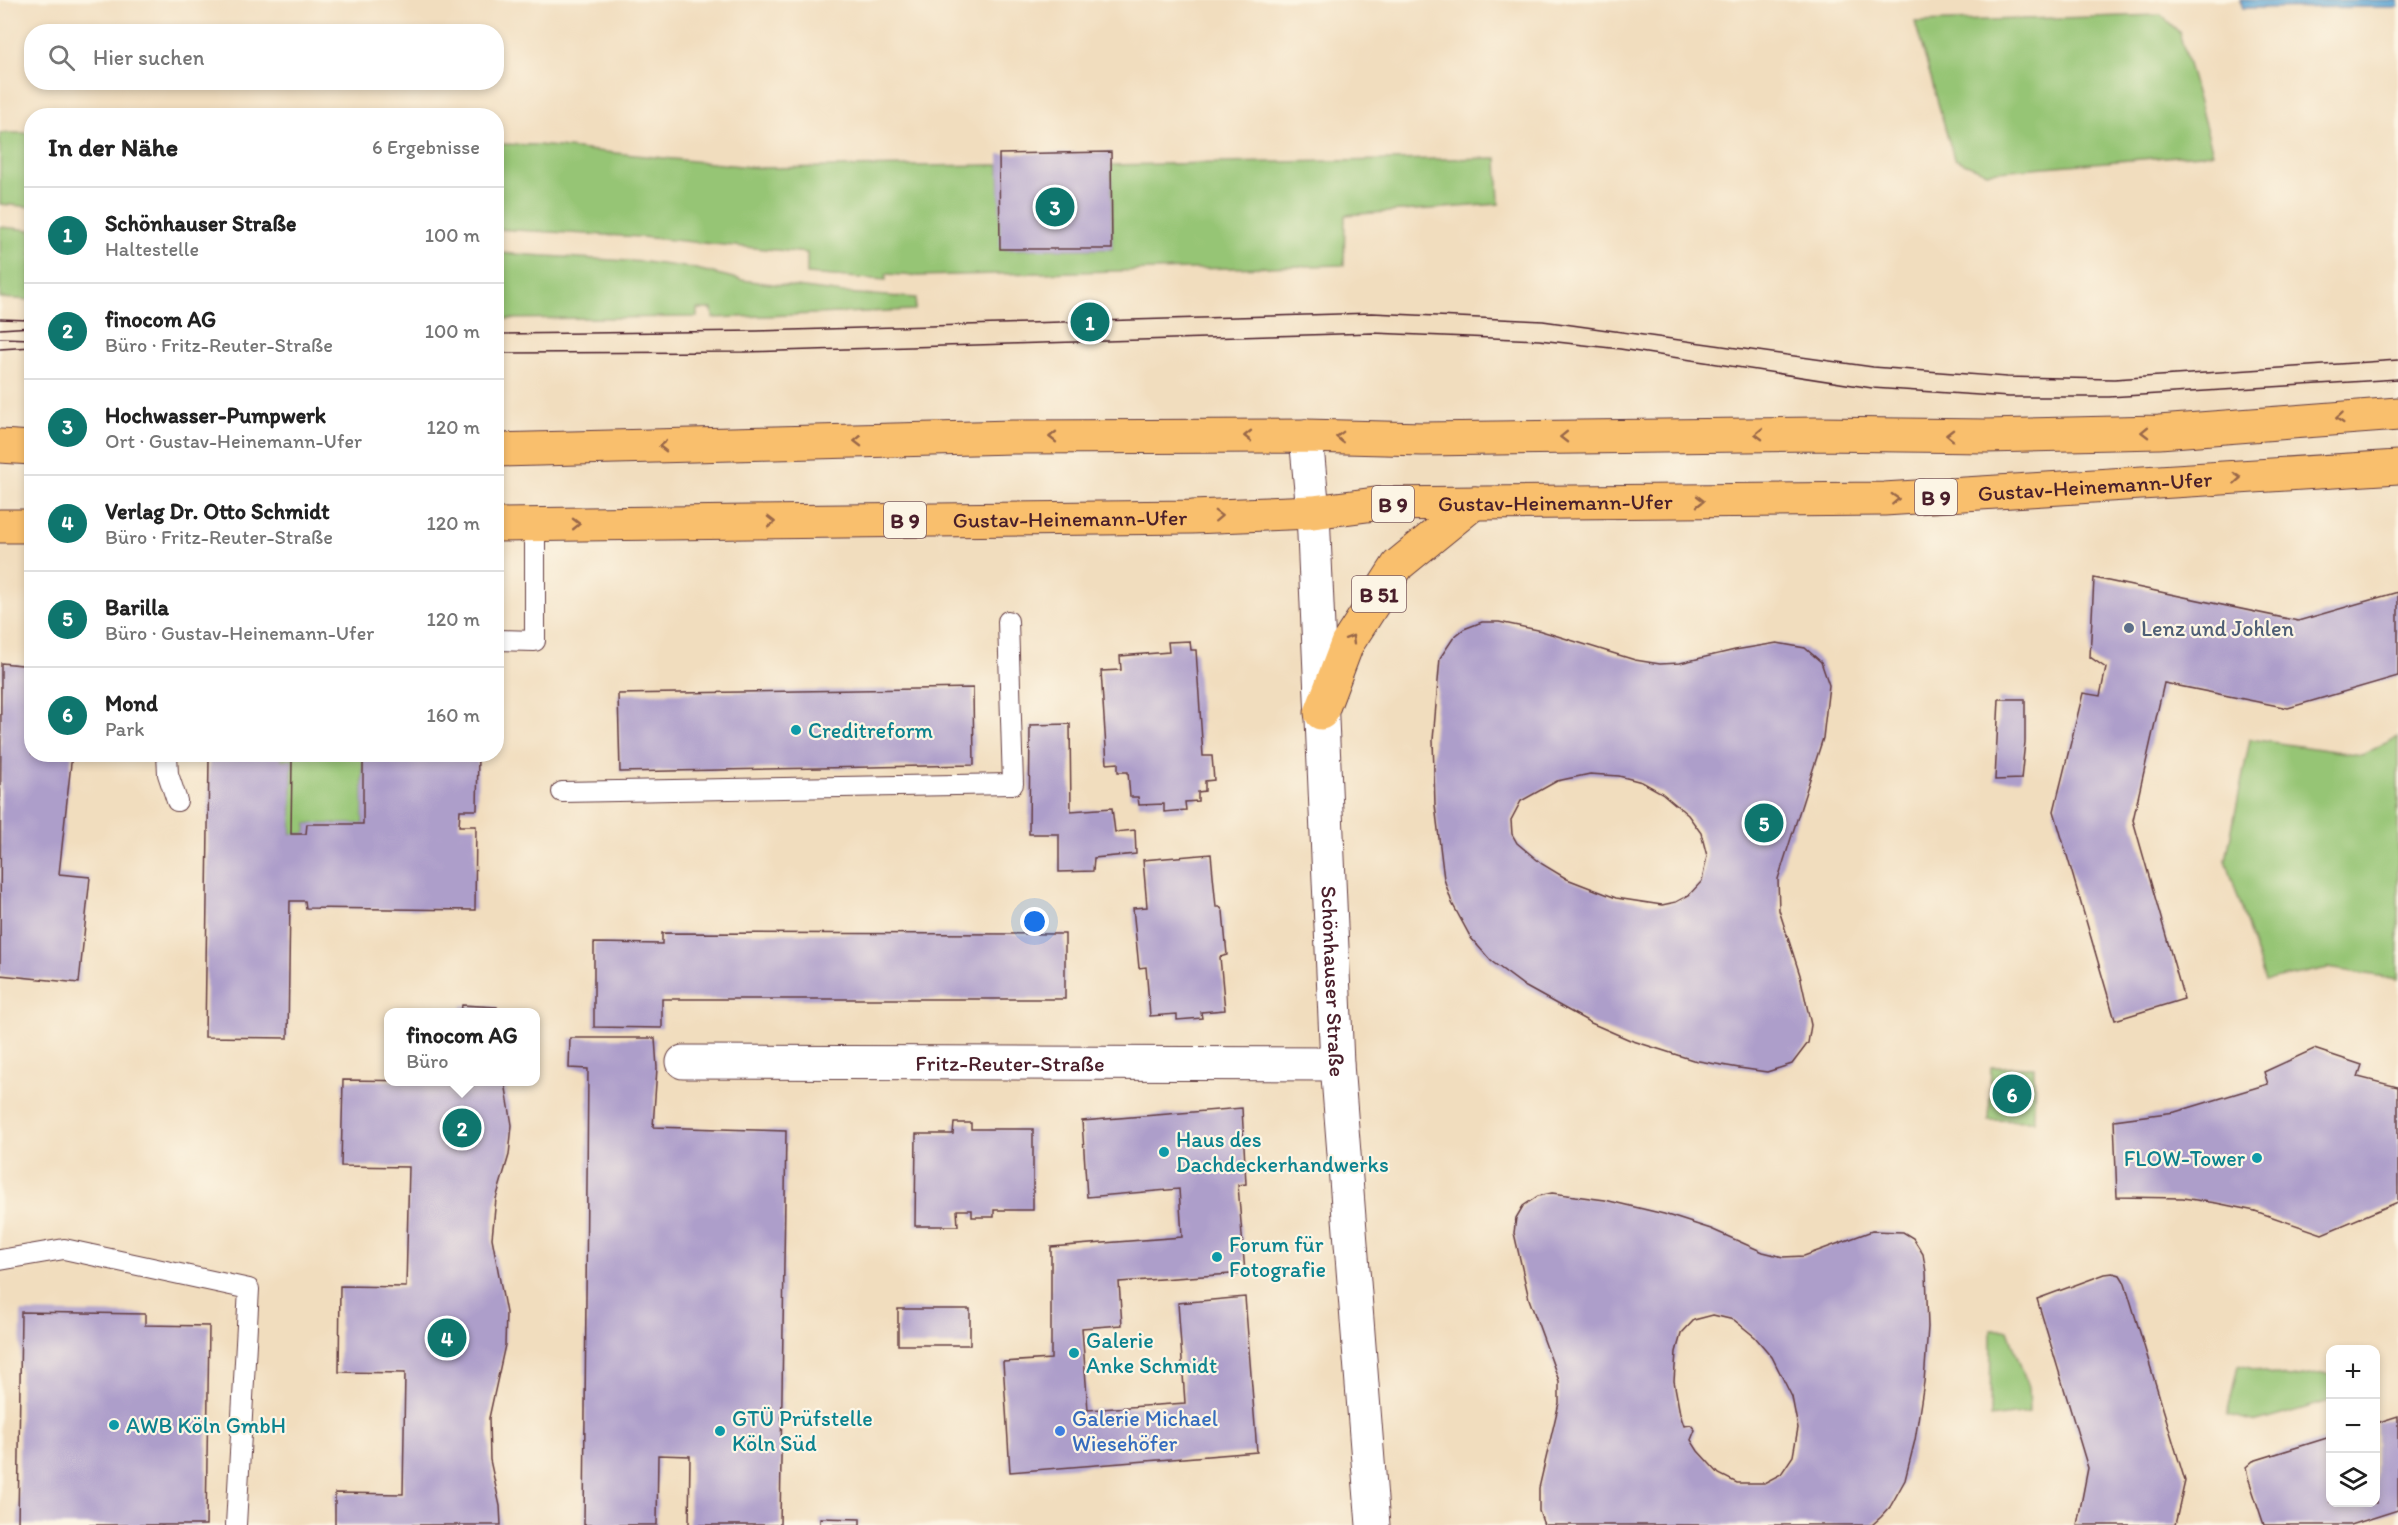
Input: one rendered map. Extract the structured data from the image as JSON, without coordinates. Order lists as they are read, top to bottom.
{
  "streets": {
    "main road": ["Gustav-Heinemann-Ufer", "B 9", "B 51"],
    "street": ["Schönhauser Straße", "Fritz-Reuter-Straße"]
  },
  "crossings": [
    ["Gustav-Heinemann-Ufer", "B 51"],
    ["Gustav-Heinemann-Ufer", "Schönhauser Straße"],
    ["B 51", "Schönhauser Straße"],
    ["Schönhauser Straße", "Fritz-Reuter-Straße"]
  ],
  "places": [
    "Lenz und Johlen",
    "Creditreform",
    "Haus des Dachdeckerhandwerks",
    "FLOW-Tower",
    "Forum für Fotografie",
    "Galerie Anke Schmidt",
    "AWB Köln GmbH",
    "GTÜ Prüfstelle Köln Süd",
    "Galerie Michael Wiesehöfer"
  ],
  "page": {
    "search": "Hier suchen",
    "heading": ["In der Nähe", "6 Ergebnisse"],
    "pins": [
      "3",
      "1",
      "5",
      "6",
      "2",
      "4"
    ],
    "list": [
      {
        "mark": "1",
        "name": "Schönhauser Straße",
        "note": "Haltestelle",
        "value": "100 m"
      },
      {
        "mark": "2",
        "name": "finocom AG",
        "note": "Büro · Fritz-Reuter-Straße",
        "value": "100 m"
      },
      {
        "mark": "3",
        "name": "Hochwasser-Pumpwerk",
        "note": "Ort · Gustav-Heinemann-Ufer",
        "value": "120 m"
      },
      {
        "mark": "4",
        "name": "Verlag Dr. Otto Schmidt",
        "note": "Büro · Fritz-Reuter-Straße",
        "value": "120 m"
      },
      {
        "mark": "5",
        "name": "Barilla",
        "note": "Büro · Gustav-Heinemann-Ufer",
        "value": "120 m"
      },
      {
        "mark": "6",
        "name": "Mond",
        "note": "Park",
        "value": "160 m"
      }
    ],
    "popup": ["finocom AG", "Büro"],
    "map_buttons": ["+", "−"]
  }
}
